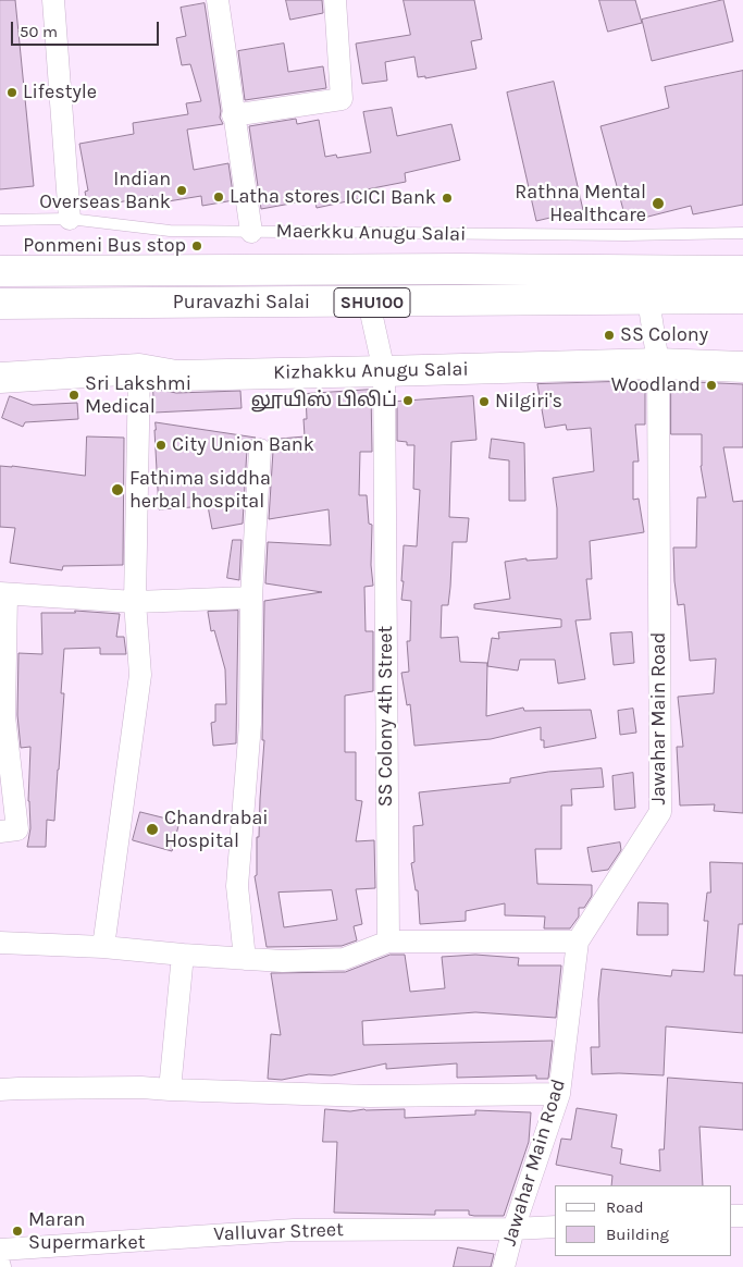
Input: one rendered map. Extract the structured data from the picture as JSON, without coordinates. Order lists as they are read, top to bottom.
{
  "streets": {
    "main road": ["Puravazhi Salai", "SHU100", "Kizhakku Anugu Salai"],
    "street": ["SS Colony 4th Street", "Jawahar Main Road", "Valluvar Street"],
    "lane": ["Maerkku Anugu Salai"]
  },
  "crossings": [
    ["Puravazhi Salai", "SS Colony 4th Street"],
    ["Puravazhi Salai", "Jawahar Main Road"],
    ["Kizhakku Anugu Salai", "SS Colony 4th Street"],
    ["Kizhakku Anugu Salai", "Jawahar Main Road"],
    ["Jawahar Main Road", "Valluvar Street"]
  ],
  "places": [
    "Lifestyle",
    "Indian Overseas Bank",
    "Latha stores",
    "ICICI Bank",
    "Rathna Mental Healthcare",
    "Ponmeni Bus stop",
    "SS Colony",
    "Woodland",
    "Sri Lakshmi Medical",
    "லூயிஸ் பிலிப்",
    "Nilgiri's",
    "City Union Bank",
    "Fathima siddha herbal hospital",
    "Chandrabai Hospital",
    "Maran Supermarket"
  ],
  "legend": ["Road", "Building"],
  "scale_bar": "50 m"
}
